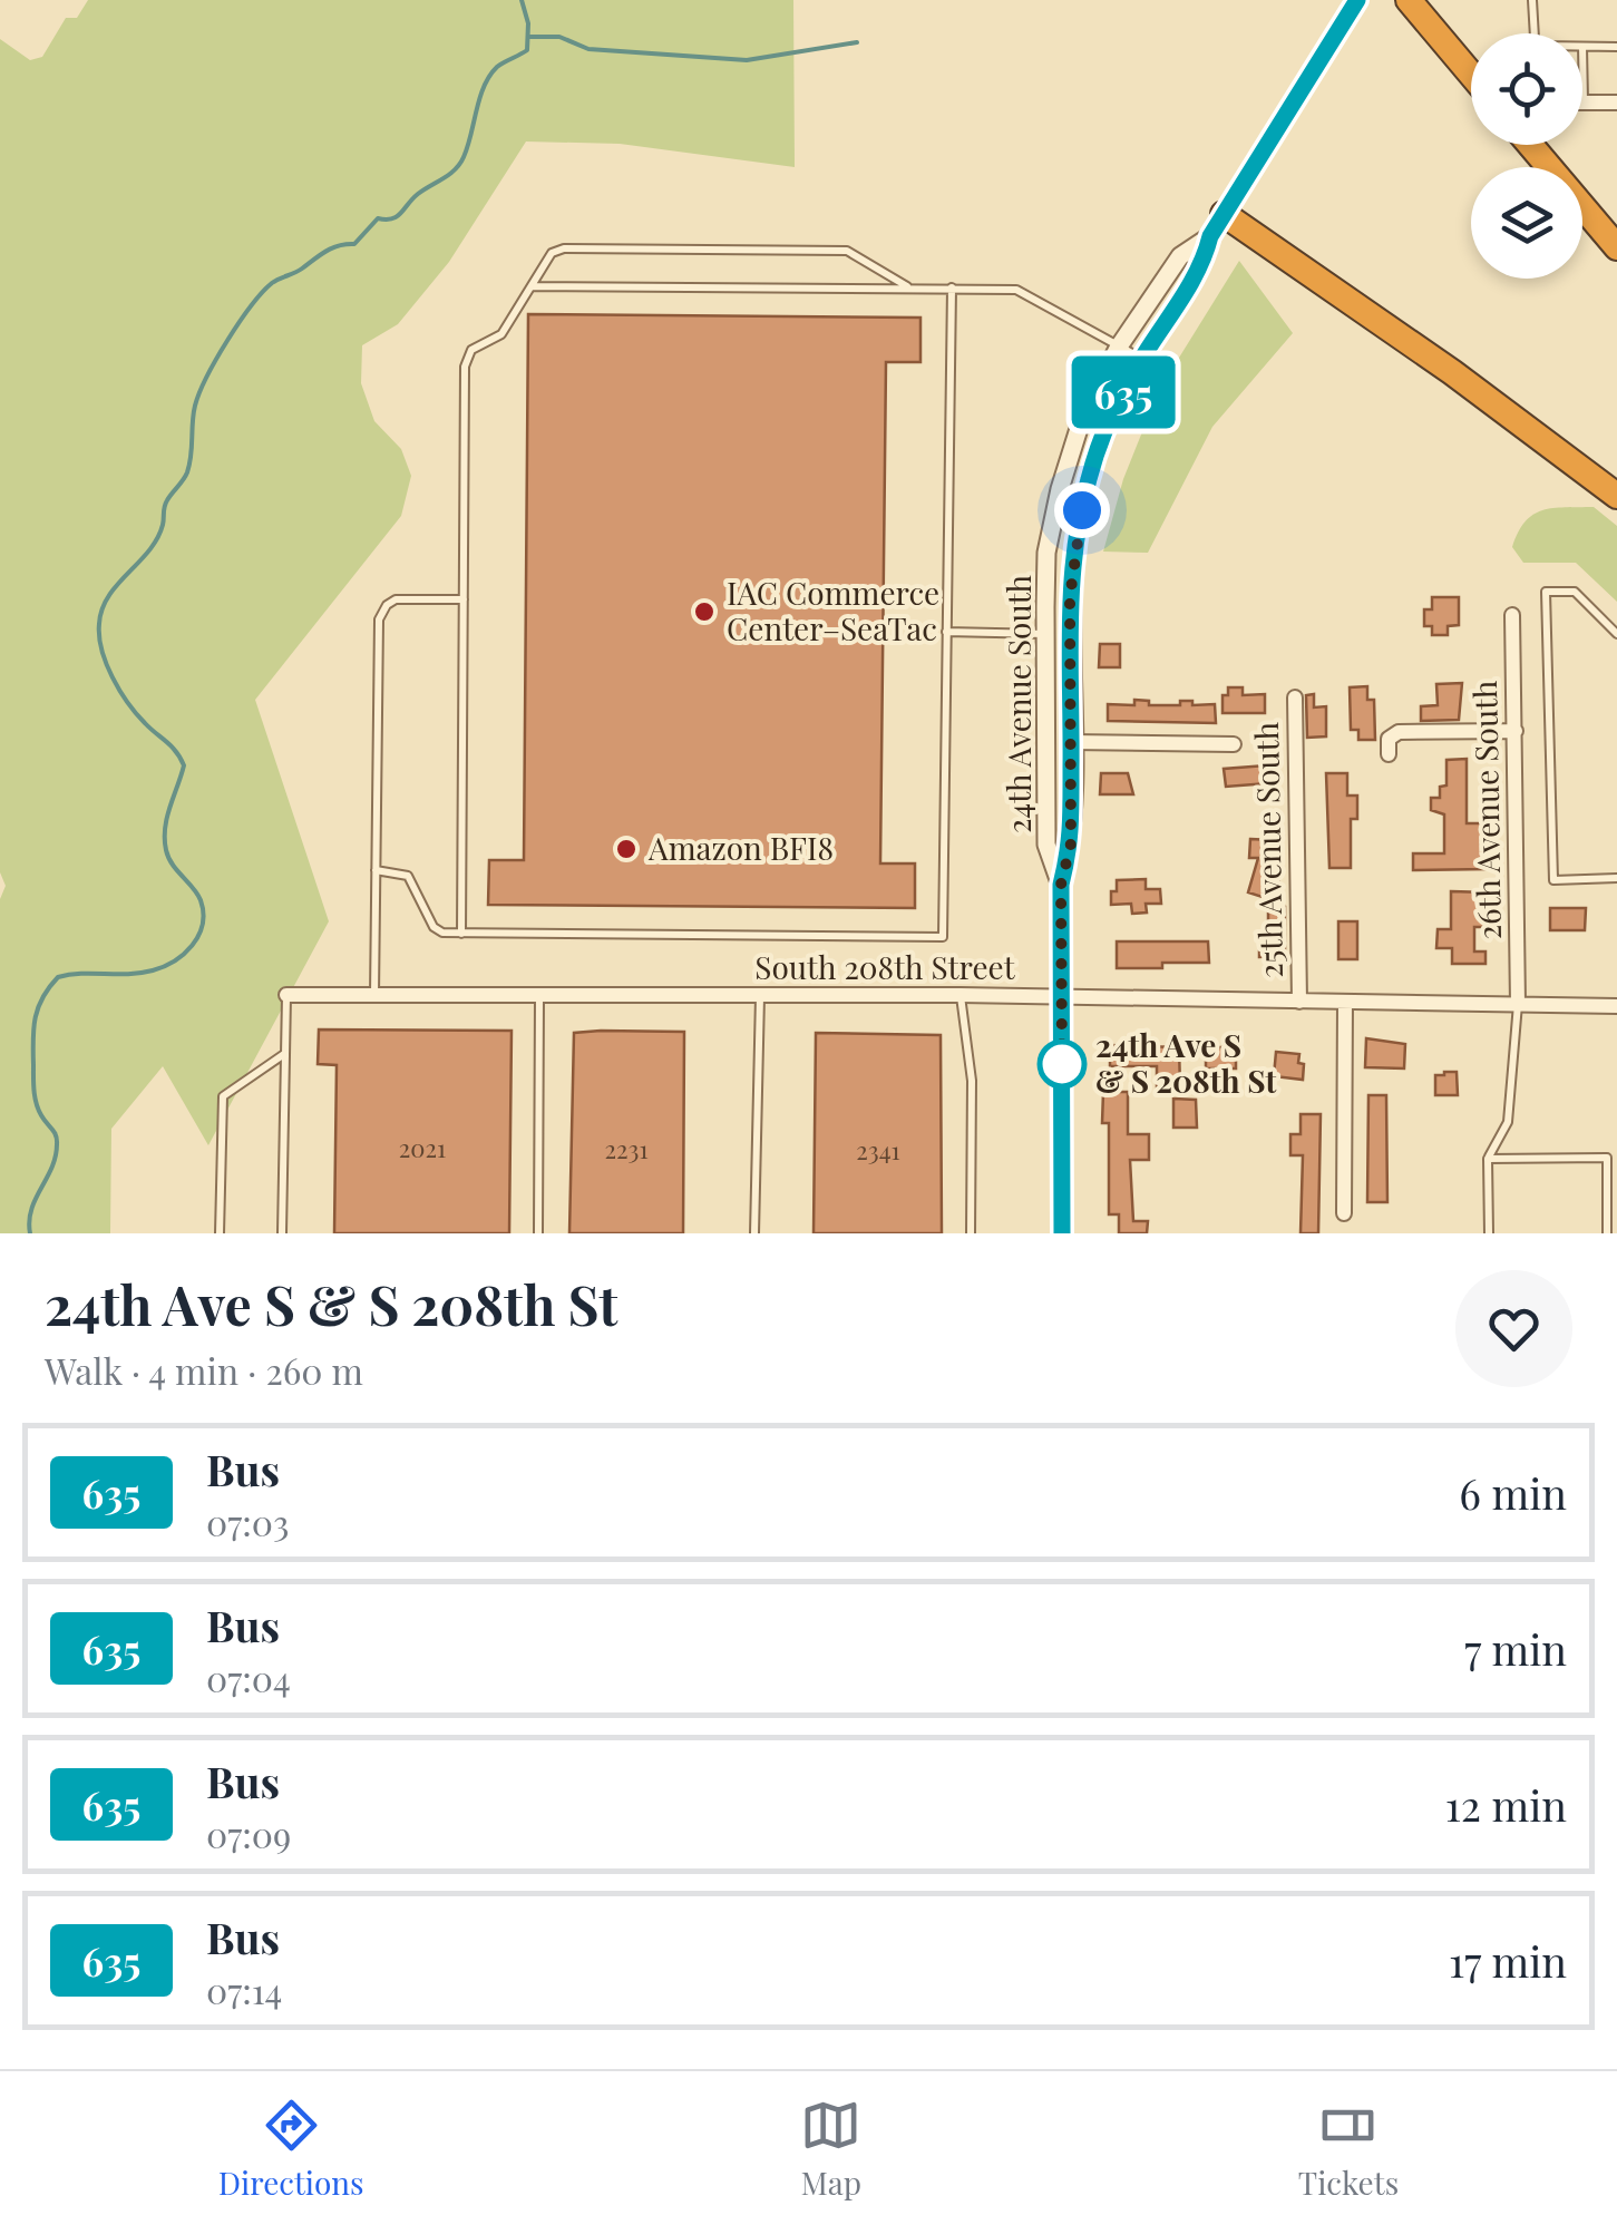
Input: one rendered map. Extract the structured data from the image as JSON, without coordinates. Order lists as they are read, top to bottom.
{
  "streets": {
    "street": [
      "24th Avenue South",
      "26th Avenue South",
      "25th Avenue South",
      "South 208th Street"
    ]
  },
  "crossings": [
    ["24th Avenue South", "South 208th Street"],
    ["26th Avenue South", "South 208th Street"],
    ["25th Avenue South", "South 208th Street"]
  ],
  "places": ["IAC Commerce Center–SeaTac", "Amazon BFI8", "24th Ave S & S 208th St"],
  "lines": ["bus line 635"],
  "house_numbers": ["2021", "2231", "2341"],
  "page": {
    "on_map": "635",
    "heading": ["24th Ave S & S 208th St", "Walk · 4 min · 260 m"],
    "list": [
      {
        "mark": "635",
        "name": "Bus",
        "note": "07:03",
        "value": "6 min"
      },
      {
        "mark": "635",
        "name": "Bus",
        "note": "07:04",
        "value": "7 min"
      },
      {
        "mark": "635",
        "name": "Bus",
        "note": "07:09",
        "value": "12 min"
      },
      {
        "mark": "635",
        "name": "Bus",
        "note": "07:14",
        "value": "17 min"
      }
    ],
    "tabs": ["Directions", "Map", "Tickets"]
  }
}
